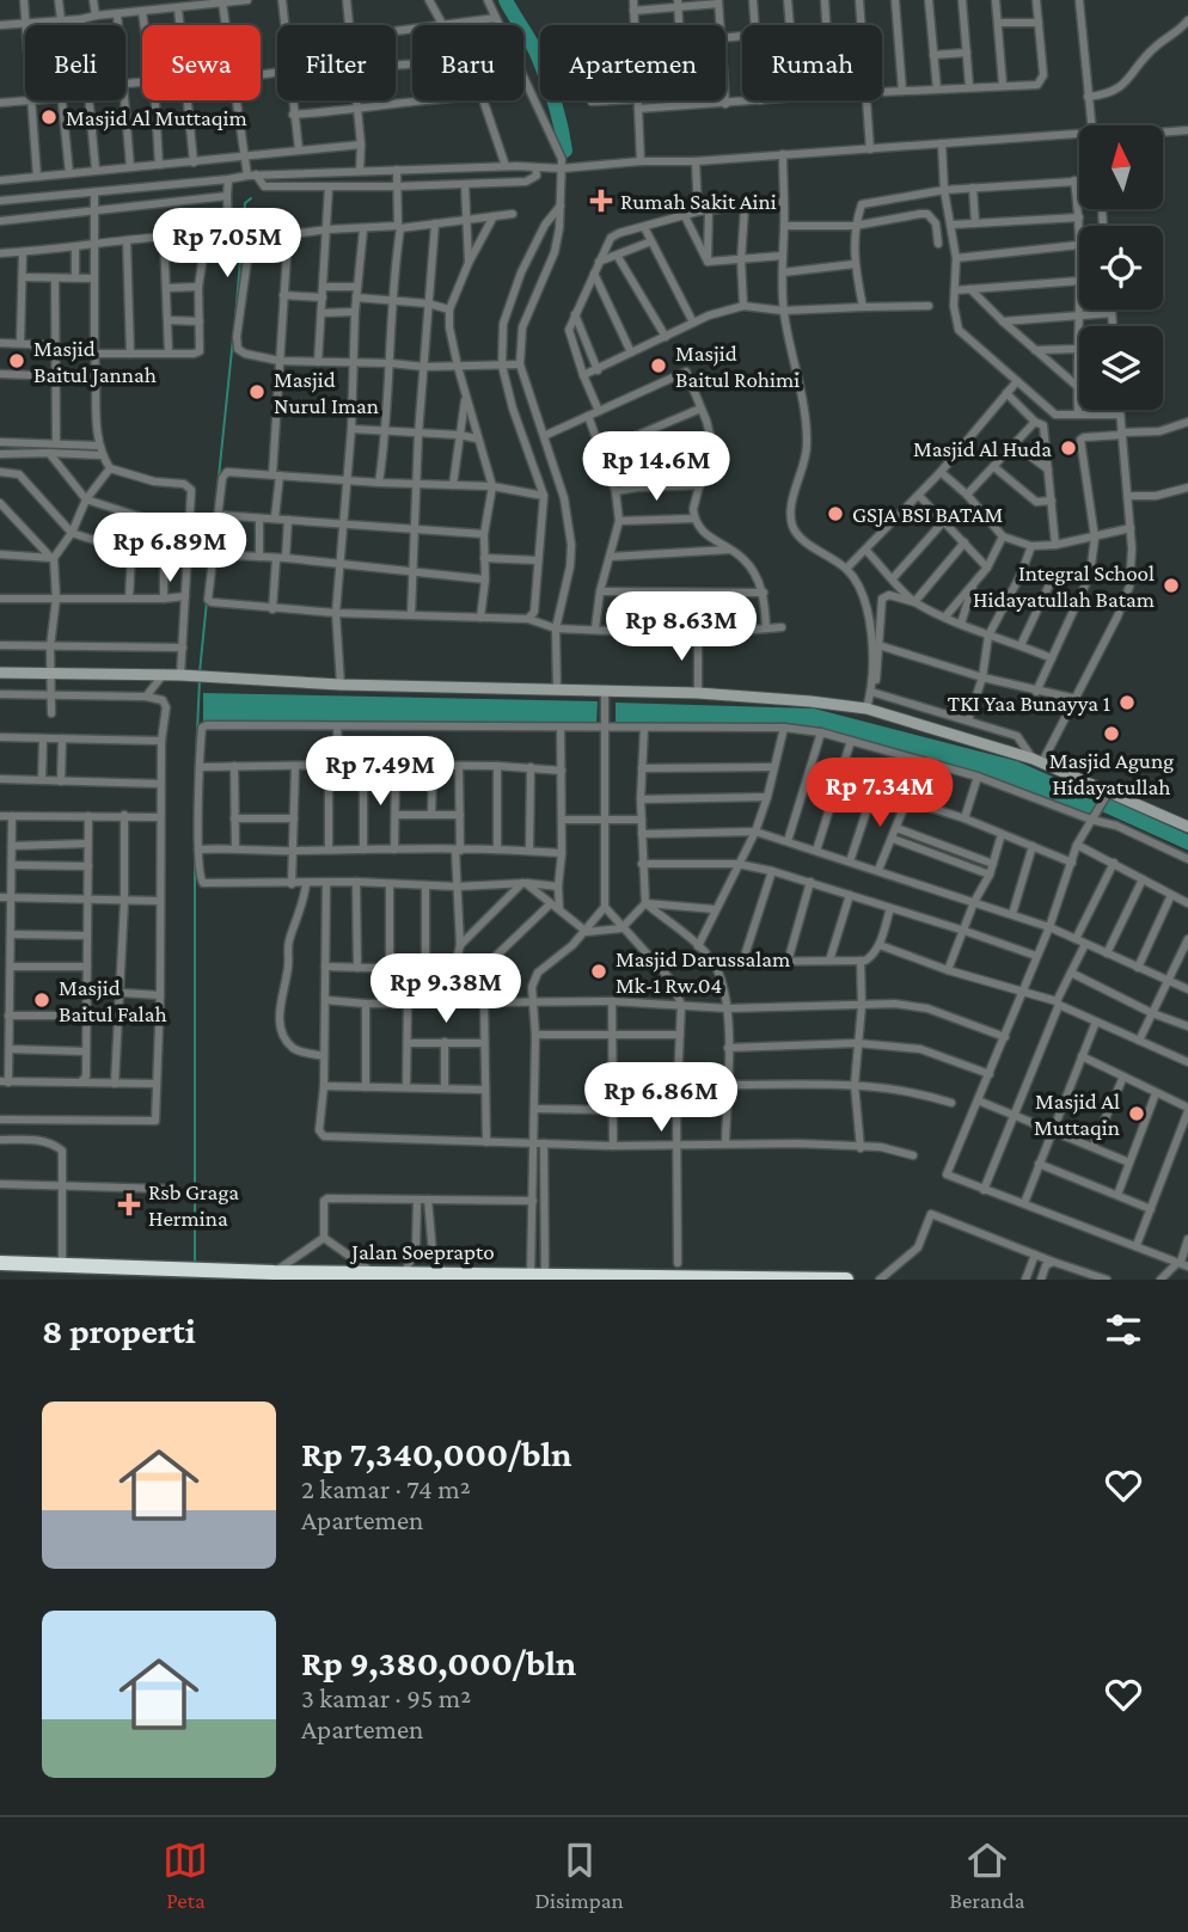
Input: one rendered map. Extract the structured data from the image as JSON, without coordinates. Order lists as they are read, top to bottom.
{
  "streets": {
    "highway": ["Jalan Soeprapto"]
  },
  "places": {
    "other": [
      "Masjid Al Muttaqim",
      "Masjid Baitul Jannah",
      "Masjid Baitul Rohimi",
      "Masjid Nurul Iman",
      "Masjid Al Huda",
      "GSJA BSI BATAM",
      "Integral School Hidayatullah Batam",
      "TKI Yaa Bunayya 1",
      "Masjid Agung Hidayatullah",
      "Masjid Darussalam Mk-1 Rw.04",
      "Masjid Baitul Falah",
      "Masjid Al Muttaqin"
    ],
    "health": ["Rumah Sakit Aini", "Rsb Graga Hermina"]
  },
  "north": "top",
  "page": {
    "chip": [
      "Beli",
      "Sewa",
      "Filter",
      "Baru",
      "Apartemen",
      "Rumah"
    ],
    "price": [
      "Rp 7.05M",
      "Rp 14.6M",
      "Rp 6.89M",
      "Rp 8.63M",
      "Rp 7.49M",
      "Rp 7.34M",
      "Rp 9.38M",
      "Rp 6.86M"
    ],
    "heading": "8 properti",
    "list": [
      {
        "name": "Rp 7,340,000/bln",
        "note": "2 kamar · 74 m² · Apartemen"
      },
      {
        "name": "Rp 9,380,000/bln",
        "note": "3 kamar · 95 m² · Apartemen"
      }
    ],
    "tabs": ["Peta", "Disimpan", "Beranda"]
  }
}
